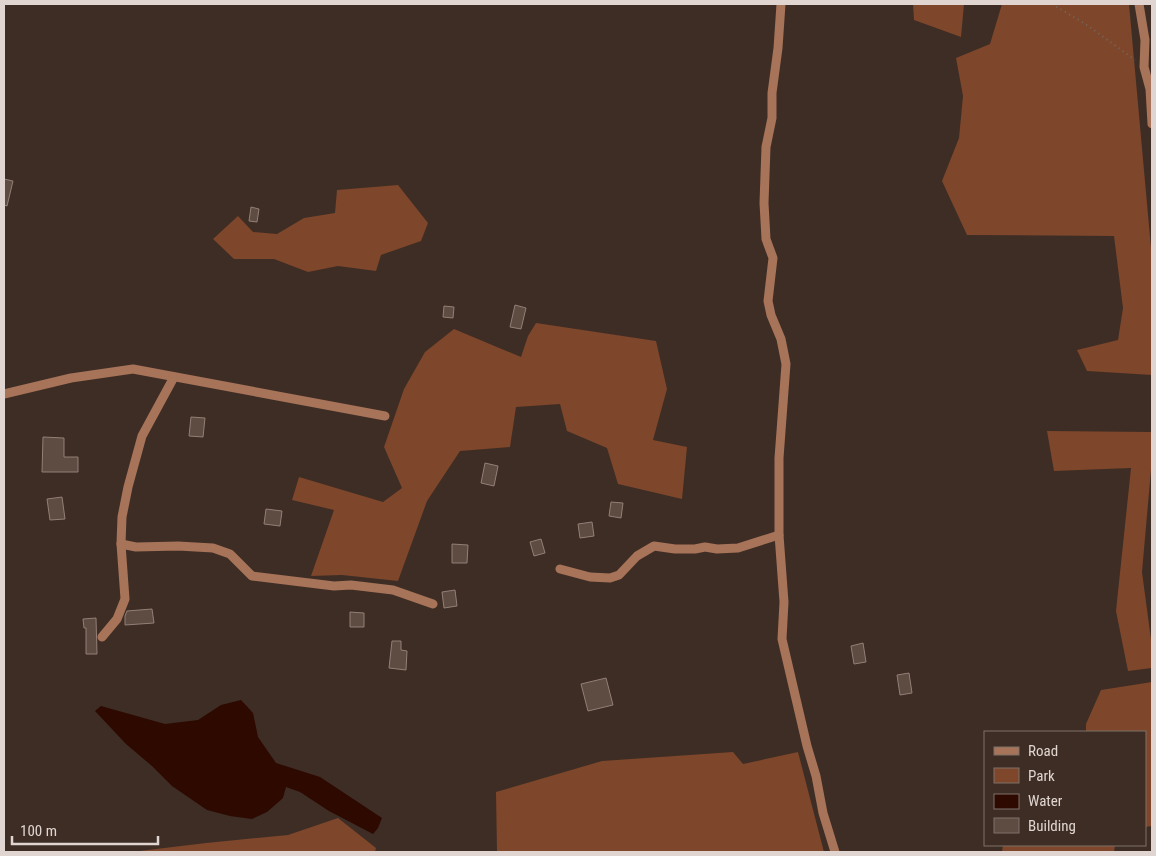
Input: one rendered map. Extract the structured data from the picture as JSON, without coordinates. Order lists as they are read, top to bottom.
{
  "legend": [
    "Road",
    "Park",
    "Water",
    "Building"
  ],
  "scale_bar": "100 m"
}
